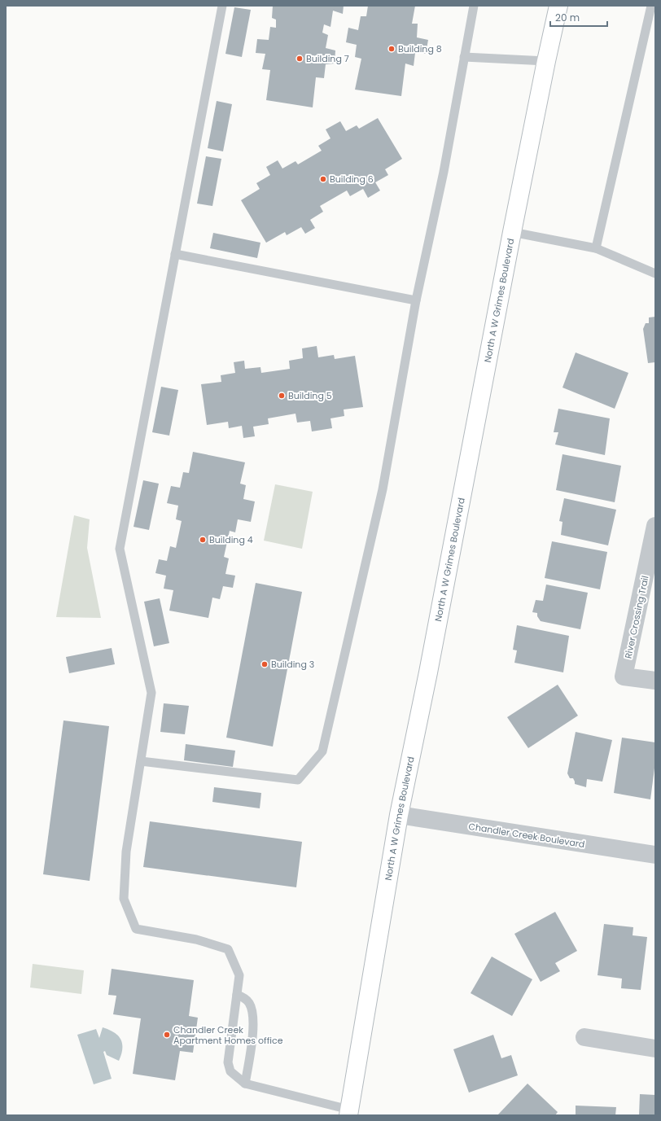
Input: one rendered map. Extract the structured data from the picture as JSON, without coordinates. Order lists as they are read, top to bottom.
{
  "streets": {
    "main road": ["North A W Grimes Boulevard"],
    "street": ["River Crossing Trail", "Chandler Creek Boulevard"]
  },
  "crossings": [
    ["North A W Grimes Boulevard", "Chandler Creek Boulevard"]
  ],
  "places": [
    "Building 8",
    "Building 7",
    "Building 6",
    "Building 5",
    "Building 4",
    "Building 3",
    "Chandler Creek Apartment Homes office"
  ],
  "scale_bar": "20 m"
}
